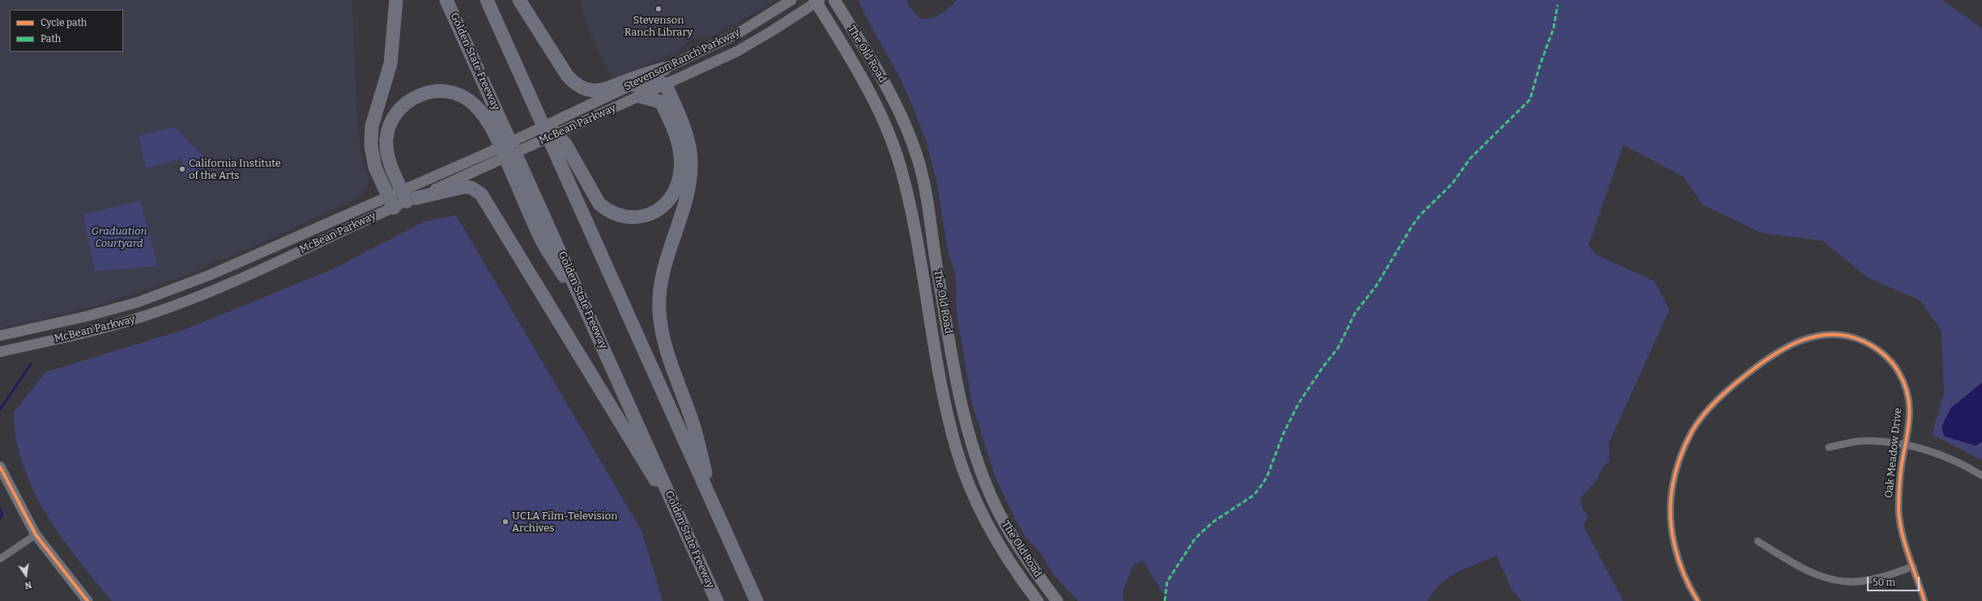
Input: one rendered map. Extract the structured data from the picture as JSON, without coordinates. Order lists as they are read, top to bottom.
{
  "streets": {
    "highway": ["Golden State Freeway"],
    "main road": ["The Old Road", "Stevenson Ranch Parkway", "McBean Parkway"],
    "street": ["Oak Meadow Drive"]
  },
  "crossings": [
    ["The Old Road", "Stevenson Ranch Parkway"],
    ["Stevenson Ranch Parkway", "McBean Parkway"]
  ],
  "parks": ["Graduation Courtyard"],
  "places": ["Stevenson Ranch Library", "California Institute of the Arts", "UCLA Film-Television Archives"],
  "legend": ["Cycle path", "Path"],
  "scale_bar": "50 m",
  "north": "bottom"
}
